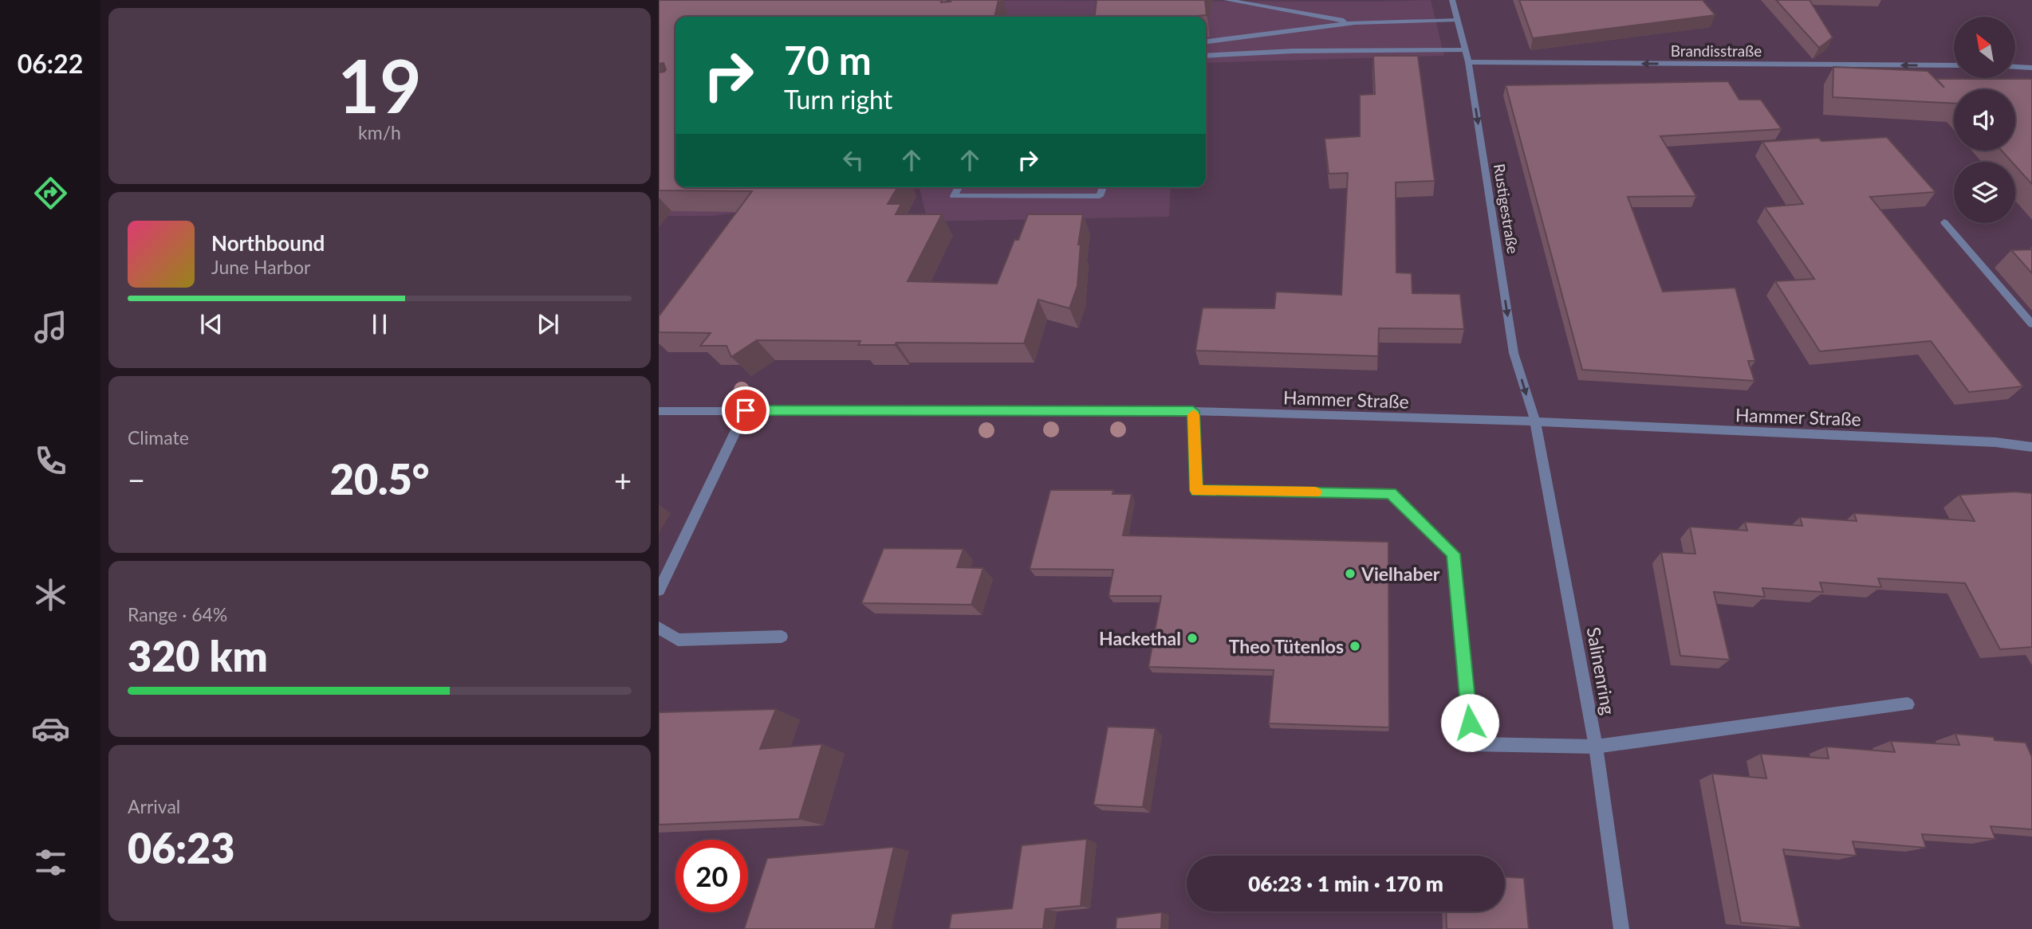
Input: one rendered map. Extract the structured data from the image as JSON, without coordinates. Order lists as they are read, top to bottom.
{
  "streets": {
    "street": [
      "Brandisstraße",
      "Rustigestraße",
      "Hammer Straße",
      "Salinenring"
    ]
  },
  "crossings": [
    ["Brandisstraße", "Rustigestraße"],
    ["Rustigestraße", "Hammer Straße"],
    ["Rustigestraße", "Salinenring"],
    ["Hammer Straße", "Salinenring"]
  ],
  "one_way": ["Brandisstraße", "Rustigestraße"],
  "places": ["Vielhaber", "Hackethal", "Theo Tütenlos"],
  "north": "top left",
  "page": {
    "tabs": "06:22",
    "tile": [
      ["19", "km/h"],
      "Climate",
      ["Range · 64%", "320 km"],
      ["Arrival", "06:23"]
    ],
    "turn": ["70 m", "Turn right"],
    "song": ["Northbound", "June Harbor"],
    "heat": ["−", "20.5°", "+"],
    "limit": "20",
    "trip": "06:23 · 1 min · 170 m"
  }
}
